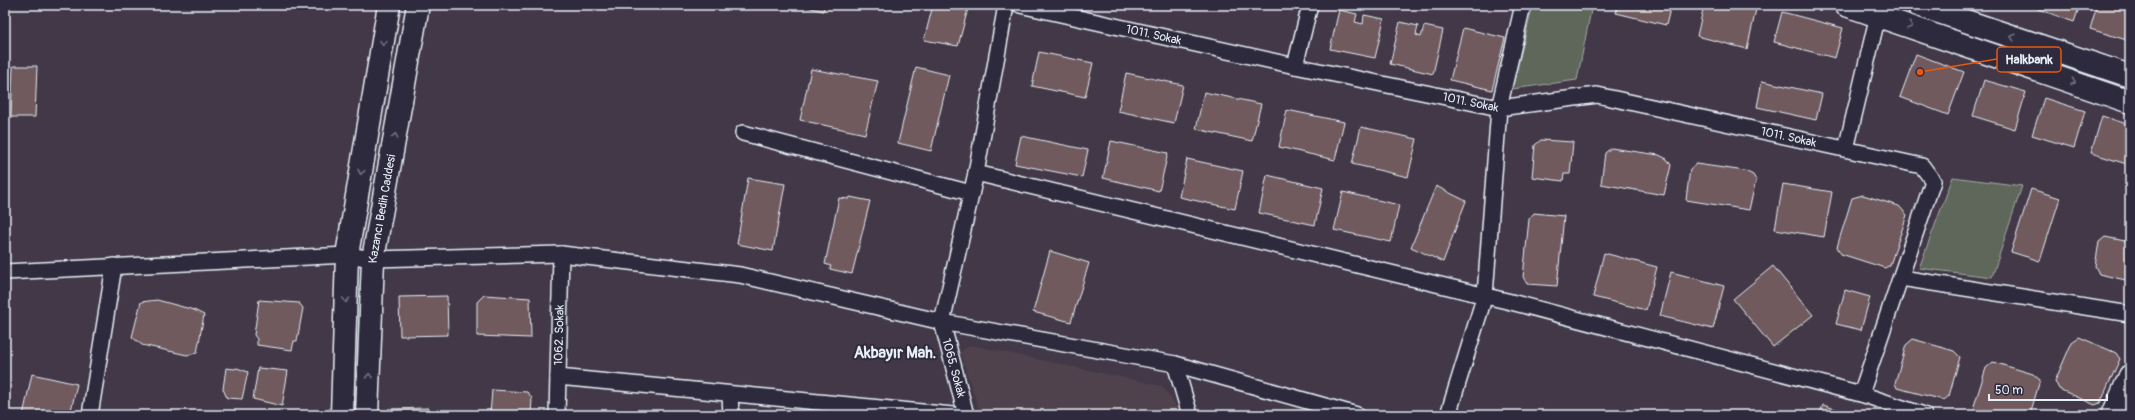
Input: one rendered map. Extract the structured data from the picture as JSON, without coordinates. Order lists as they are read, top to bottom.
{
  "streets": {
    "main road": ["Kazancı Bedih Caddesi"],
    "street": ["1011. Sokak", "1062. Sokak", "1065. Sokak"]
  },
  "districts": ["Akbayır Mah."],
  "places": ["Halkbank"],
  "scale_bar": "50 m"
}
